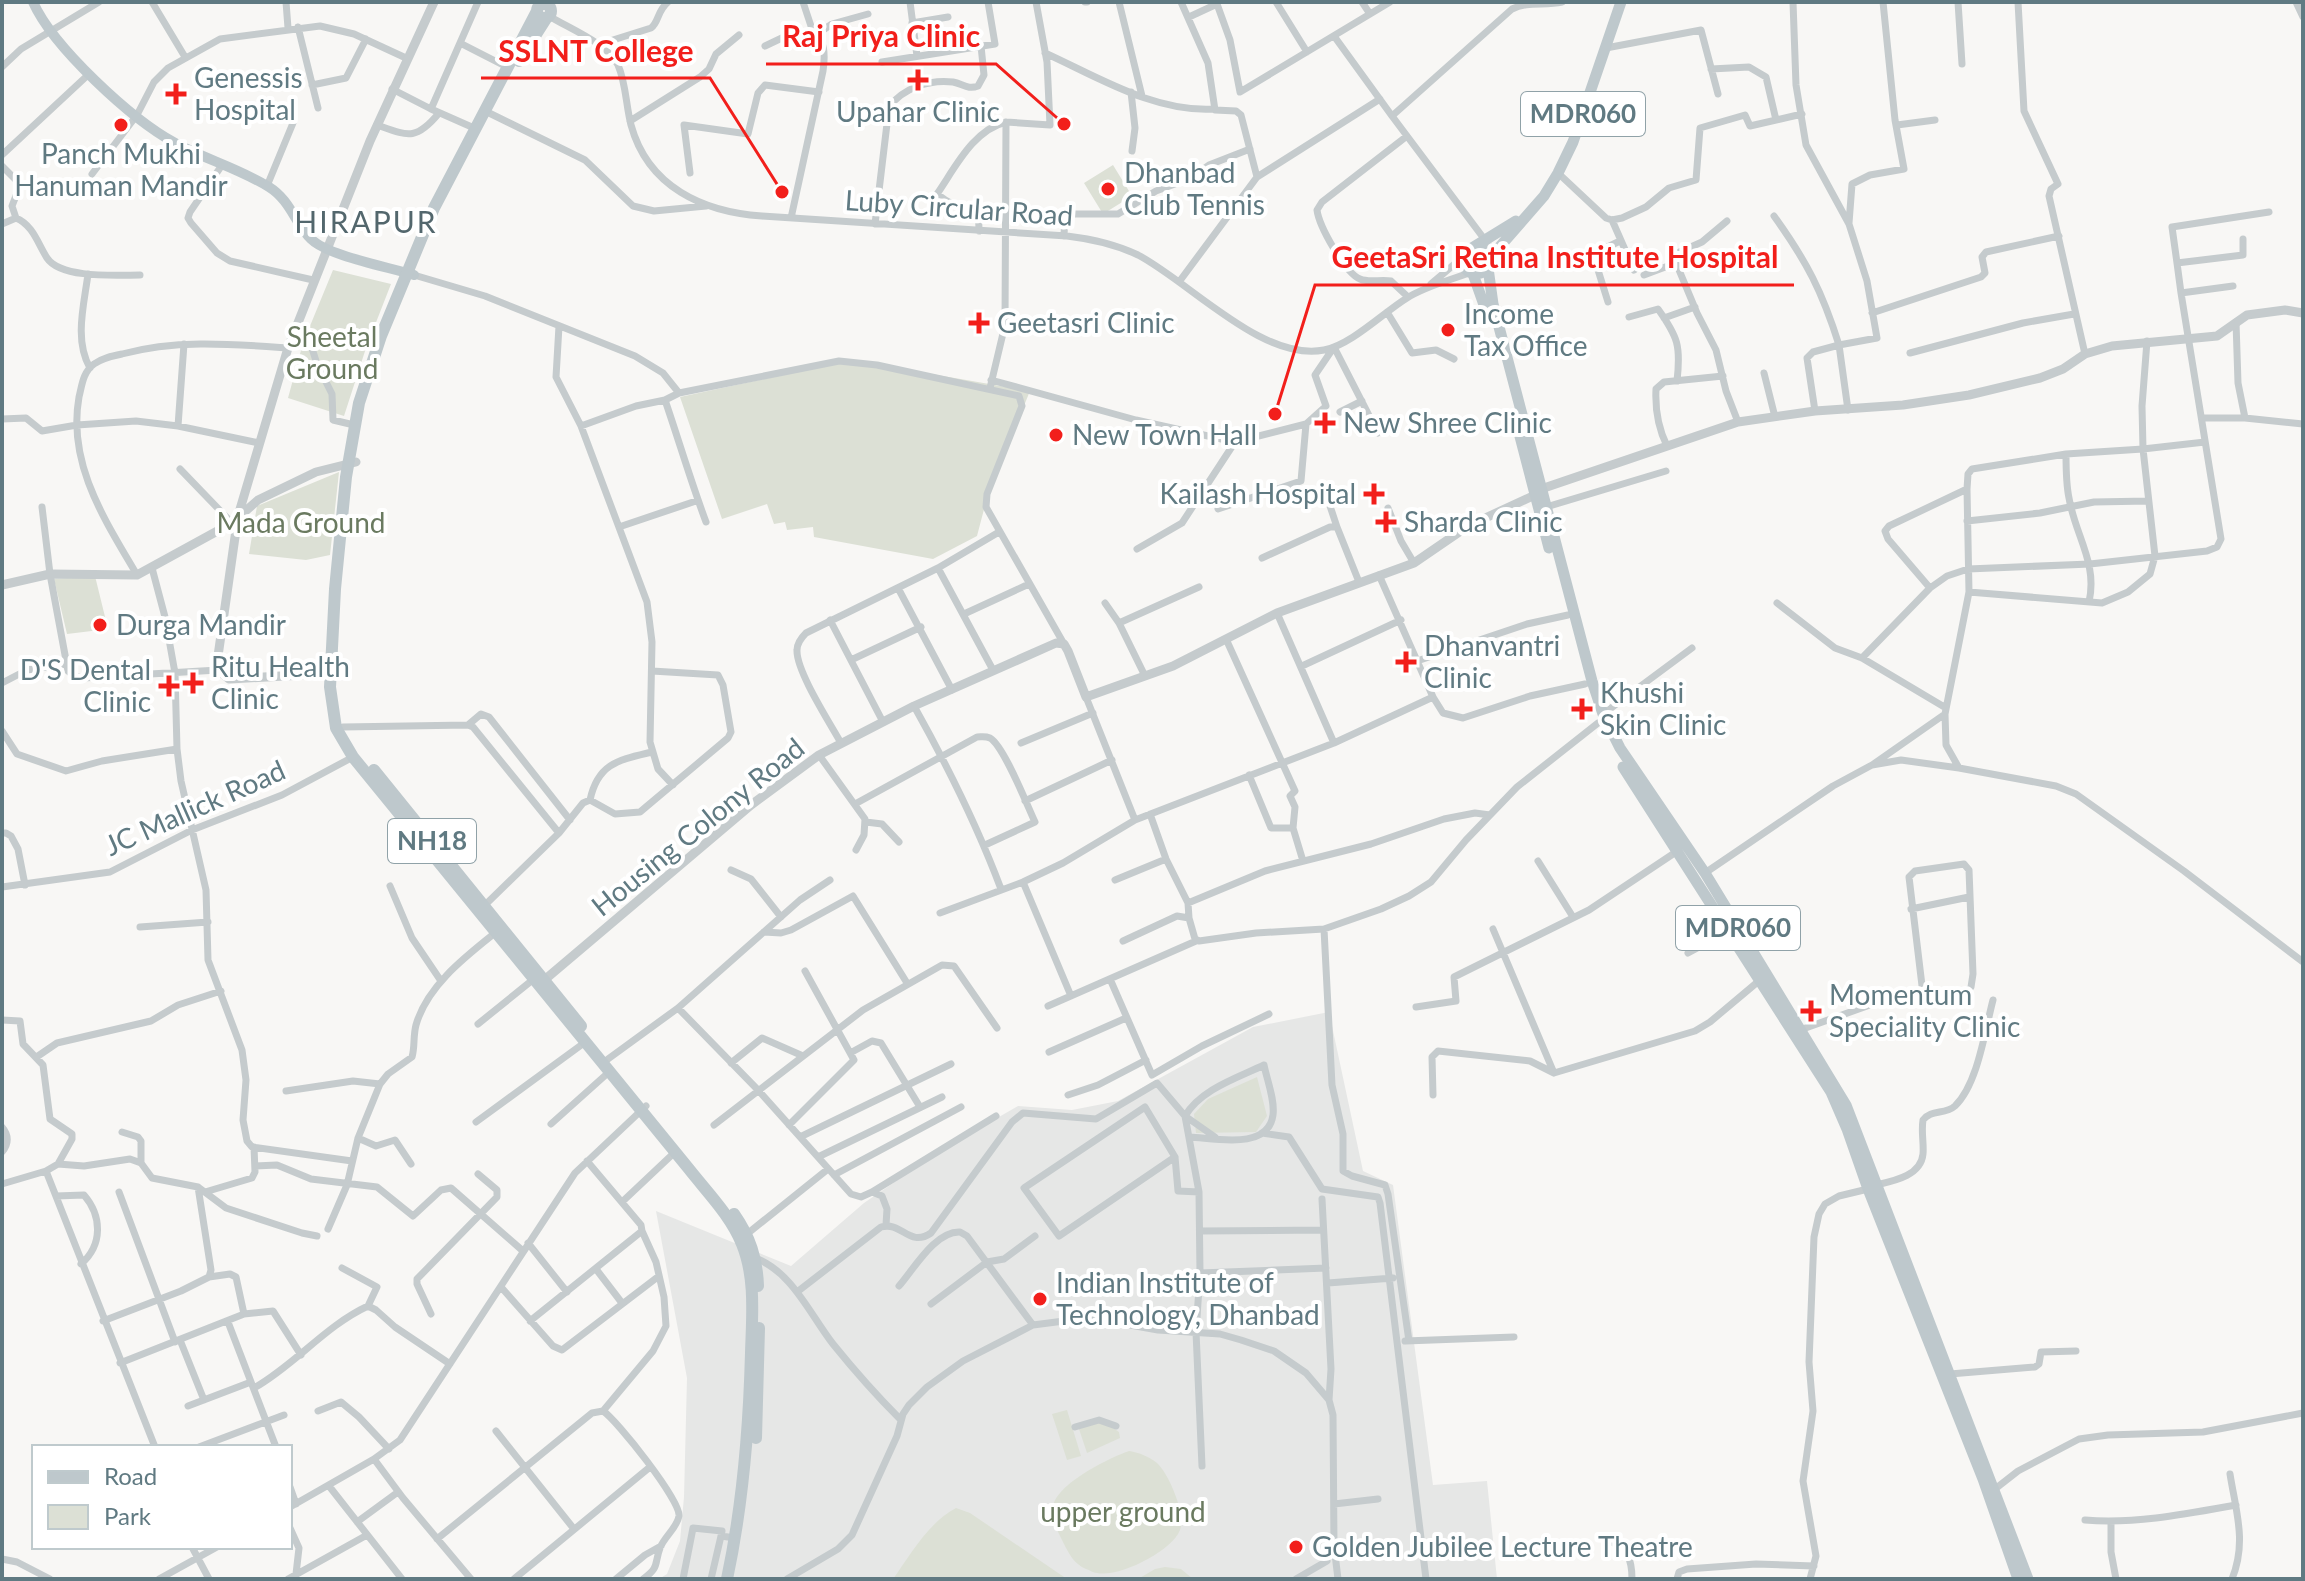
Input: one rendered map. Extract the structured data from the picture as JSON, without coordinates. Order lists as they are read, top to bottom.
{
  "streets": {
    "highway": ["NH18"],
    "main road": ["MDR060"],
    "street": ["Luby Circular Road", "JC Mallick Road", "Housing Colony Road"]
  },
  "crossings": [
    ["Luby Circular Road", "NH18"],
    ["JC Mallick Road", "NH18"],
    ["Housing Colony Road", "NH18"]
  ],
  "districts": ["HIRAPUR"],
  "parks": ["Sheetal Ground", "Mada Ground", "upper ground"],
  "places": {
    "health": [
      "Upahar Clinic",
      "Genessis Hospital",
      "Geetasri Clinic",
      "New Shree Clinic",
      "Kailash Hospital",
      "Sharda Clinic",
      "Dhanvantri Clinic",
      "Ritu Health Clinic",
      "D'S Dental Clinic",
      "Khushi Skin Clinic",
      "Momentum Speciality Clinic"
    ],
    "other": [
      "Raj Priya Clinic",
      "Panch Mukhi Hanuman Mandir",
      "Dhanbad Club Tennis",
      "SSLNT College",
      "Income Tax Office",
      "GeetaSri Retina Institute Hospital",
      "New Town Hall",
      "Durga Mandir",
      "Indian Institute of Technology, Dhanbad",
      "Golden Jubilee Lecture Theatre"
    ]
  },
  "legend": ["Road", "Park"]
}
